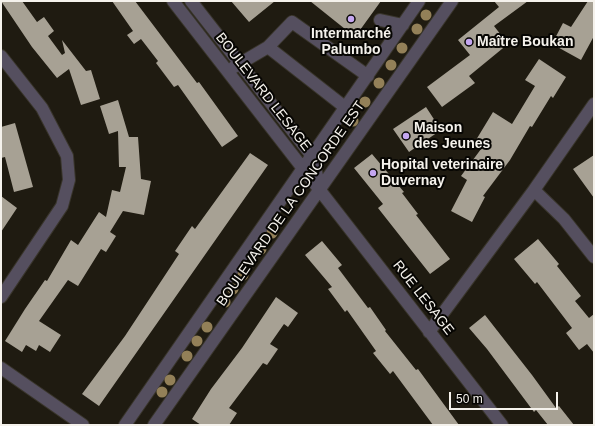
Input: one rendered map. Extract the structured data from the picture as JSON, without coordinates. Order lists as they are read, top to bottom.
{
  "streets": {
    "street": ["BOULEVARD LESAGE", "BOULEVARD DE LA CONCORDE EST", "RUE LESAGE"]
  },
  "crossings": [
    ["BOULEVARD LESAGE", "BOULEVARD DE LA CONCORDE EST"],
    ["BOULEVARD LESAGE", "RUE LESAGE"],
    ["BOULEVARD DE LA CONCORDE EST", "RUE LESAGE"]
  ],
  "places": [
    "Intermarché Palumbo",
    "Maître Boukan",
    "Maison des Jeunes",
    "Hopital veterinaire Duvernay"
  ],
  "scale_bar": "50 m"
}
